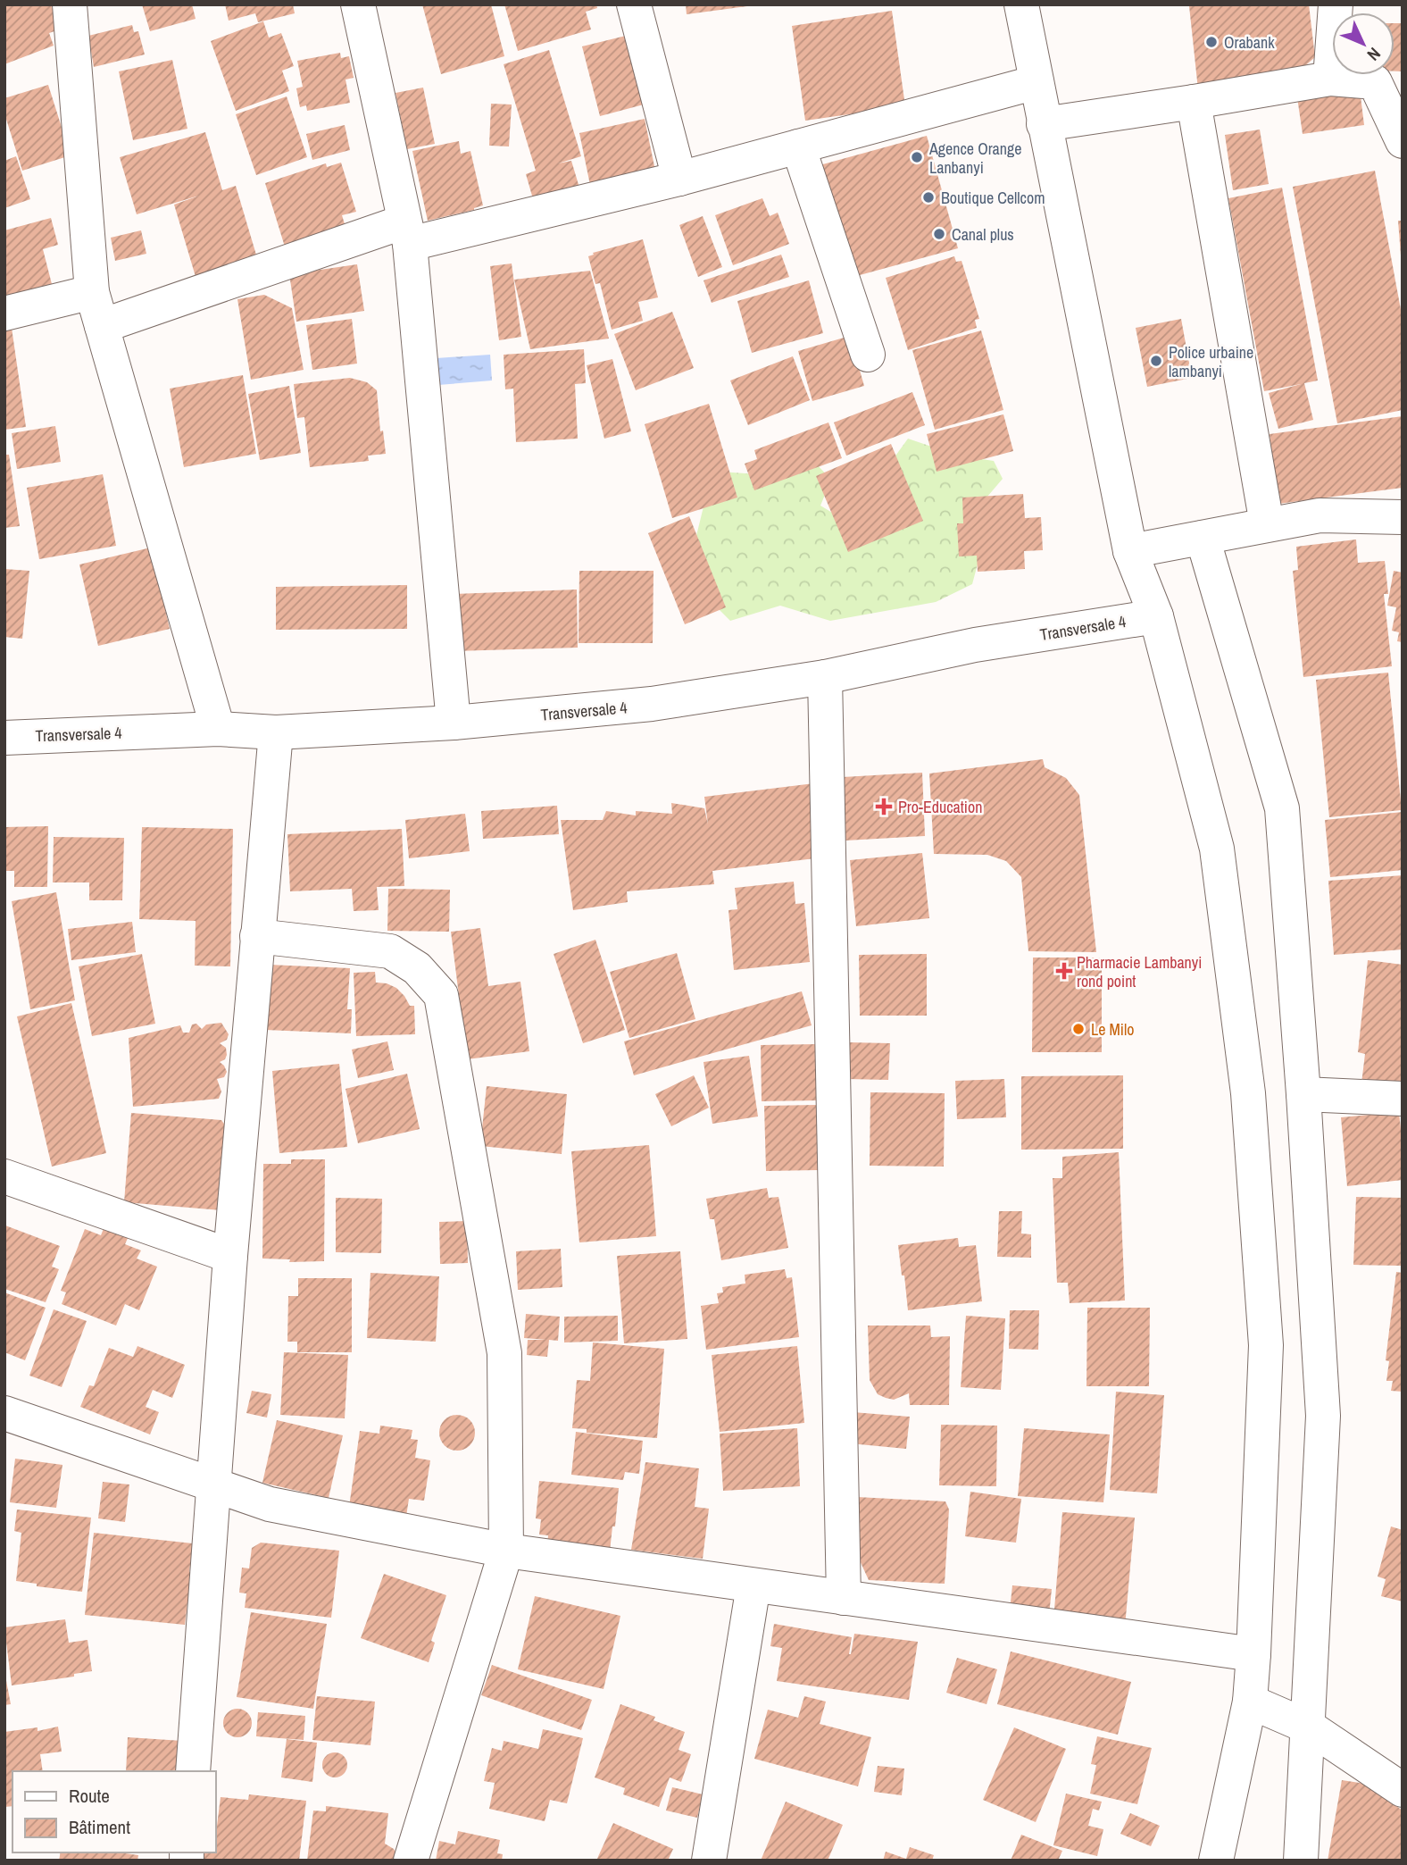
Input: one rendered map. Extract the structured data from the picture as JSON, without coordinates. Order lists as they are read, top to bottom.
{
  "streets": {
    "street": ["Transversale 4"]
  },
  "places": {
    "other": [
      "Orabank",
      "Agence Orange Lanbanyi",
      "Boutique Cellcom",
      "Canal plus",
      "Police urbaine lambanyi",
      "Le Milo"
    ],
    "health": ["Pro-Education", "Pharmacie Lambanyi rond point"]
  },
  "legend": ["Route", "Bâtiment"],
  "north": "bottom right"
}
